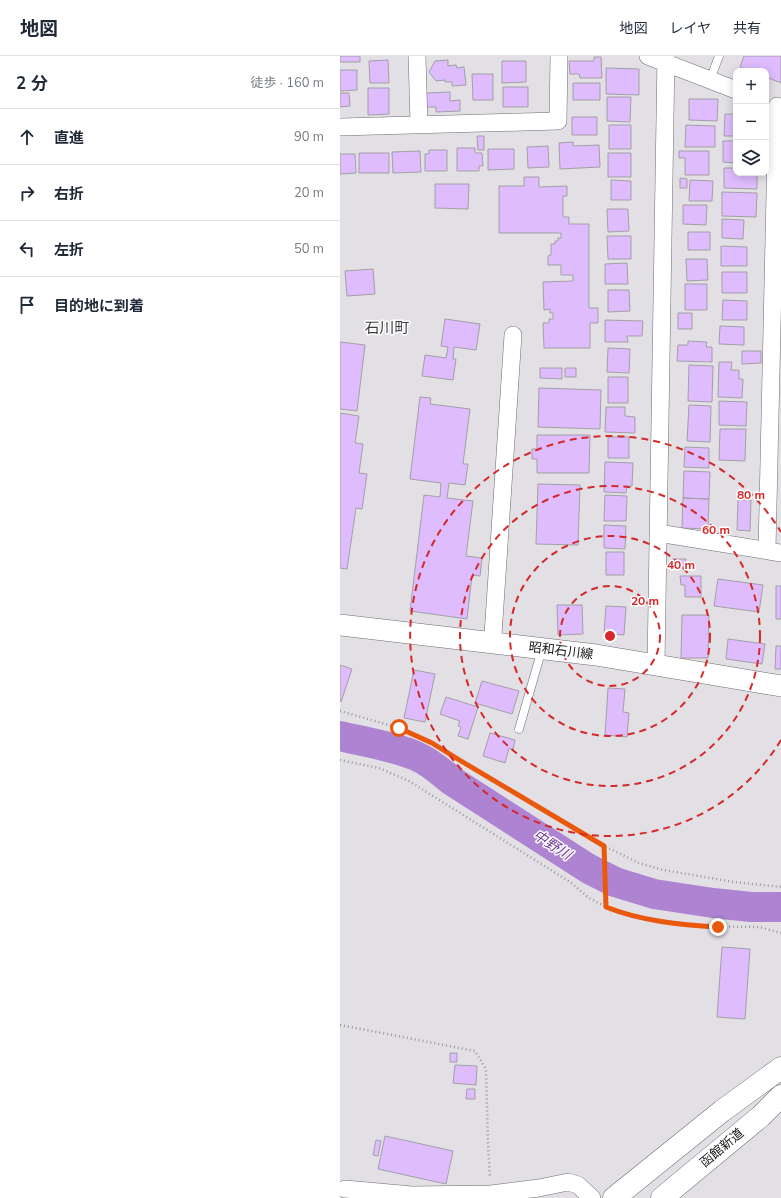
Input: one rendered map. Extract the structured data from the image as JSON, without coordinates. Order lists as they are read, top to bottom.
{
  "streets": {
    "highway": ["函館新道"],
    "street": ["昭和石川線"]
  },
  "districts": ["石川町"],
  "water": ["中野川"],
  "page": {
    "header": "地図",
    "nav": ["地図", "レイヤ", "共有"],
    "heading": ["2 分", "徒歩 · 160 m"],
    "map_buttons": ["+", "−"],
    "list": [
      ["直進", "90 m"],
      ["右折", "20 m"],
      ["左折", "50 m"],
      "目的地に到着"
    ]
  },
  "rings": [
    "80 m",
    "60 m",
    "40 m",
    "20 m"
  ]
}
